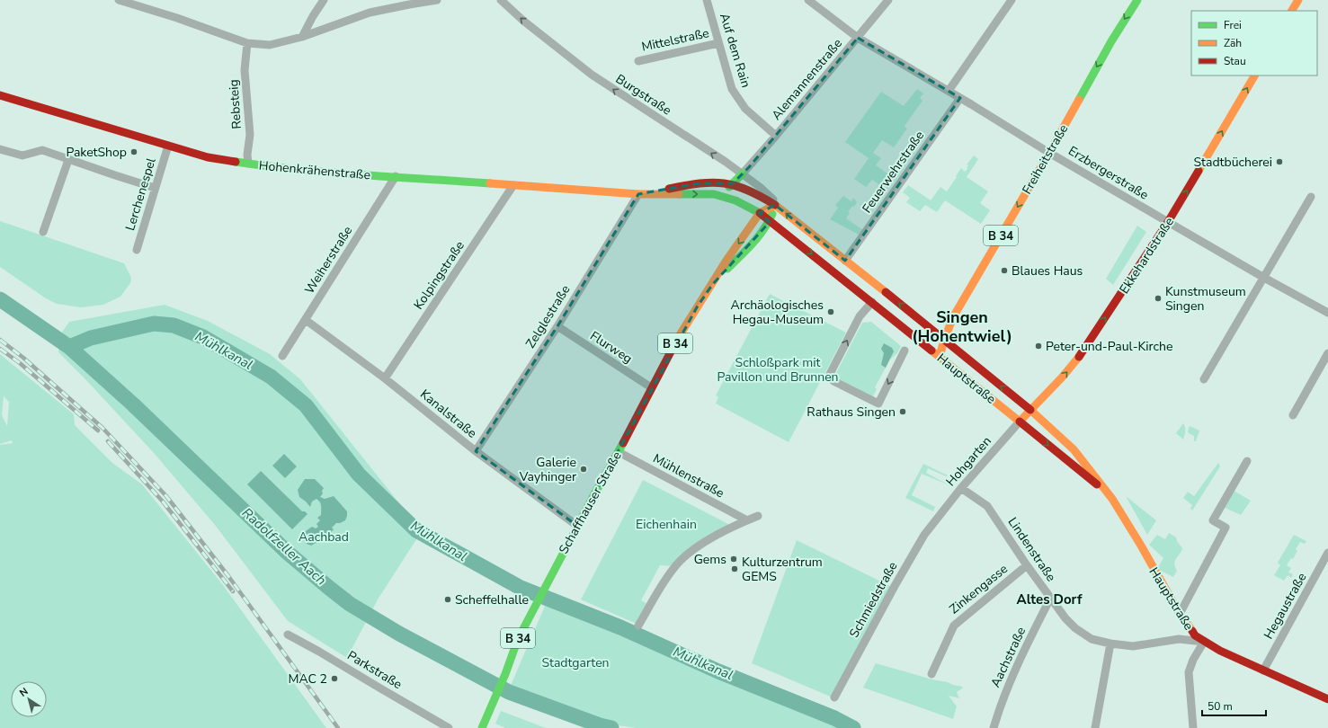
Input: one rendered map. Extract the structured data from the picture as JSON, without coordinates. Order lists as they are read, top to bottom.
{
  "streets": {
    "main road": [
      "Freiheitstraße",
      "Hohenkrähenstraße",
      "B 34",
      "Ekkehardstraße",
      "Hauptstraße",
      "Schaffhauser Straße"
    ],
    "street": [
      "Mittelstraße",
      "Auf dem Rain",
      "Alemannenstraße",
      "Burgstraße",
      "Rebsteig",
      "Feuerwehrstraße",
      "Erzbergerstraße",
      "Lerchenespel",
      "Weiherstraße",
      "Kolpingstraße",
      "Zelglestraße",
      "Flurweg",
      "Kanalstraße",
      "Hohgarten",
      "Mühlenstraße",
      "Lindenstraße",
      "Zinkengasse",
      "Schmiedstraße",
      "Hegaustraße",
      "Aachstraße",
      "Parkstraße"
    ]
  },
  "crossings": [
    ["Mittelstraße", "Auf dem Rain"],
    ["Auf dem Rain", "Alemannenstraße"],
    ["Alemannenstraße", "Burgstraße"],
    ["Alemannenstraße", "Erzbergerstraße"],
    ["Burgstraße", "Hohenkrähenstraße"],
    ["Burgstraße", "Hauptstraße"],
    ["Burgstraße", "Schaffhauser Straße"],
    ["Rebsteig", "Hohenkrähenstraße"],
    ["Freiheitstraße", "Erzbergerstraße"],
    ["Freiheitstraße", "Hauptstraße"],
    ["Hohenkrähenstraße", "Lerchenespel"],
    ["Hohenkrähenstraße", "Weiherstraße"],
    ["Hohenkrähenstraße", "Kolpingstraße"],
    ["Hohenkrähenstraße", "Zelglestraße"],
    ["Hohenkrähenstraße", "Hauptstraße"],
    ["Hohenkrähenstraße", "Schaffhauser Straße"],
    ["Feuerwehrstraße", "Erzbergerstraße"],
    ["Feuerwehrstraße", "Hauptstraße"],
    ["Erzbergerstraße", "Ekkehardstraße"],
    ["Ekkehardstraße", "Hauptstraße"],
    ["Ekkehardstraße", "Hohgarten"],
    ["Weiherstraße", "Kanalstraße"],
    ["Kolpingstraße", "Kanalstraße"],
    ["Zelglestraße", "Flurweg"],
    ["Zelglestraße", "Kanalstraße"],
    ["Flurweg", "Schaffhauser Straße"],
    ["Hauptstraße", "Hohgarten"],
    ["Hauptstraße", "Schaffhauser Straße"],
    ["Hauptstraße", "Lindenstraße"],
    ["Hauptstraße", "Hegaustraße"],
    ["Kanalstraße", "Schaffhauser Straße"],
    ["Hohgarten", "Lindenstraße"],
    ["Hohgarten", "Schmiedstraße"],
    ["Mühlenstraße", "Schaffhauser Straße"],
    ["Lindenstraße", "Zinkengasse"],
    ["Lindenstraße", "Aachstraße"]
  ],
  "one_way": ["Burgstraße", "Freiheitstraße", "Ekkehardstraße"],
  "districts": ["Singen (Hohentwiel)", "Altes Dorf"],
  "water": ["Mühlkanal", "Radolfzeller Aach"],
  "parks": [
    "Schloßpark mit Pavillon und Brunnen",
    "Eichenhain",
    "Aachbad",
    "Stadtgarten"
  ],
  "places": [
    "PaketShop",
    "Stadtbücherei",
    "Blaues Haus",
    "Kunstmuseum Singen",
    "Archäologisches Hegau-Museum",
    "Peter-und-Paul-Kirche",
    "Rathaus Singen",
    "Galerie Vayhinger",
    "Gems",
    "Kulturzentrum GEMS",
    "Scheffelhalle",
    "MAC 2"
  ],
  "legend": ["Frei", "Zäh", "Stau"],
  "scale_bar": "50 m",
  "north": "top left"
}
